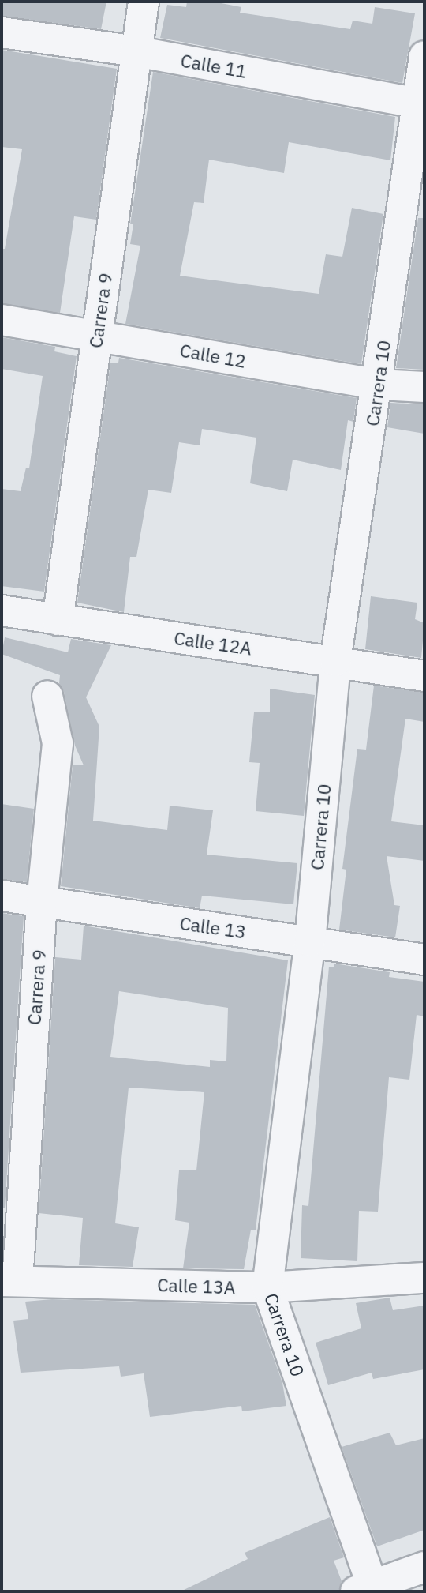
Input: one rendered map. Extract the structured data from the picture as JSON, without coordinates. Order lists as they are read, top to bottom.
{
  "streets": {
    "street": [
      "Calle 11",
      "Carrera 9",
      "Calle 12",
      "Carrera 10",
      "Calle 12A",
      "Calle 13",
      "Calle 13A"
    ]
  },
  "crossings": [
    ["Calle 11", "Carrera 9"],
    ["Calle 11", "Carrera 10"],
    ["Carrera 9", "Calle 12"],
    ["Carrera 9", "Calle 12A"],
    ["Carrera 9", "Calle 13"],
    ["Carrera 9", "Calle 13A"],
    ["Calle 12", "Carrera 10"],
    ["Carrera 10", "Calle 12A"],
    ["Carrera 10", "Calle 13"],
    ["Carrera 10", "Calle 13A"]
  ]
}
